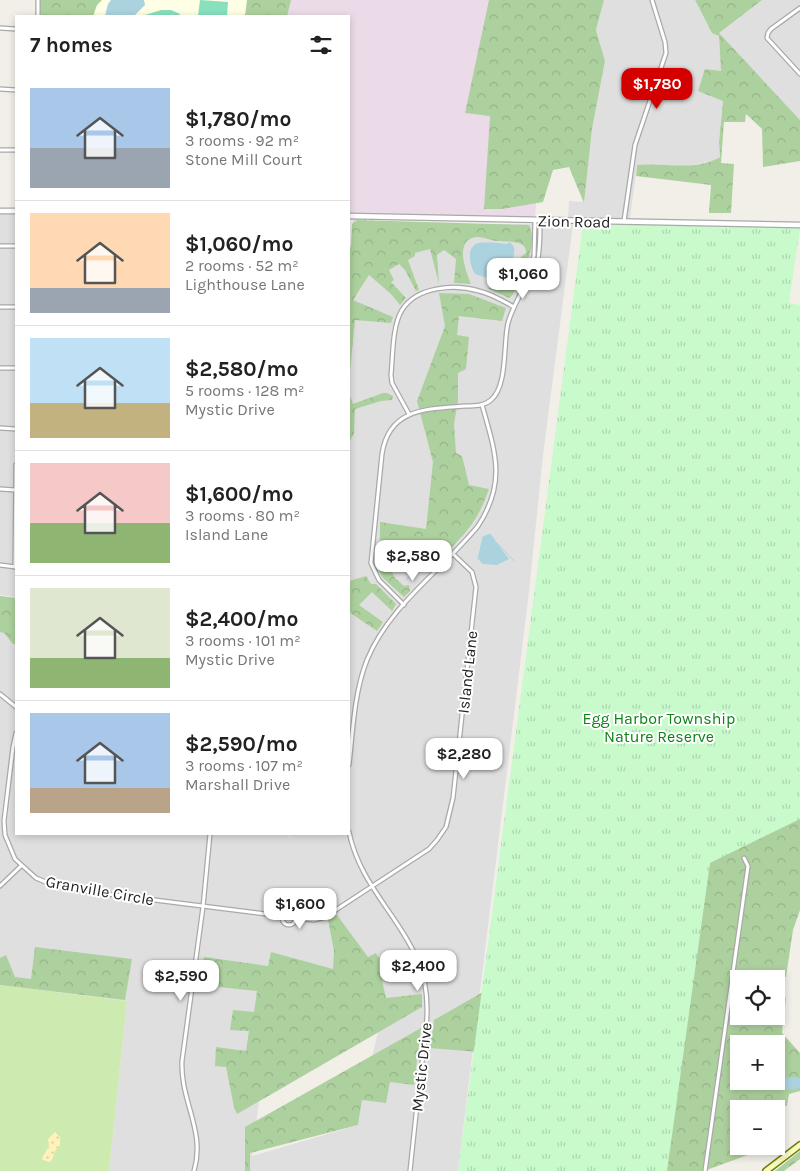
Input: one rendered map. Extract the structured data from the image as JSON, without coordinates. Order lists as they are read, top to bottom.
{
  "streets": {
    "street": [
      "Zion Road",
      "Island Lane",
      "Granville Circle",
      "Mystic Drive"
    ]
  },
  "crossings": [
    ["Island Lane", "Granville Circle"],
    ["Island Lane", "Mystic Drive"]
  ],
  "parks": ["Egg Harbor Township Nature Reserve"],
  "page": {
    "heading": "7 homes",
    "price": [
      "$1,780",
      "$1,060",
      "$2,580",
      "$2,280",
      "$1,600",
      "$2,400",
      "$2,590"
    ],
    "list": [
      {
        "name": "$1,780/mo",
        "note": "3 rooms · 92 m² · Stone Mill Court"
      },
      {
        "name": "$1,060/mo",
        "note": "2 rooms · 52 m² · Lighthouse Lane"
      },
      {
        "name": "$2,580/mo",
        "note": "5 rooms · 128 m² · Mystic Drive"
      },
      {
        "name": "$1,600/mo",
        "note": "3 rooms · 80 m² · Island Lane"
      },
      {
        "name": "$2,400/mo",
        "note": "3 rooms · 101 m² · Mystic Drive"
      },
      {
        "name": "$2,590/mo",
        "note": "3 rooms · 107 m² · Marshall Drive"
      }
    ],
    "map_buttons": ["+", "−"]
  }
}
